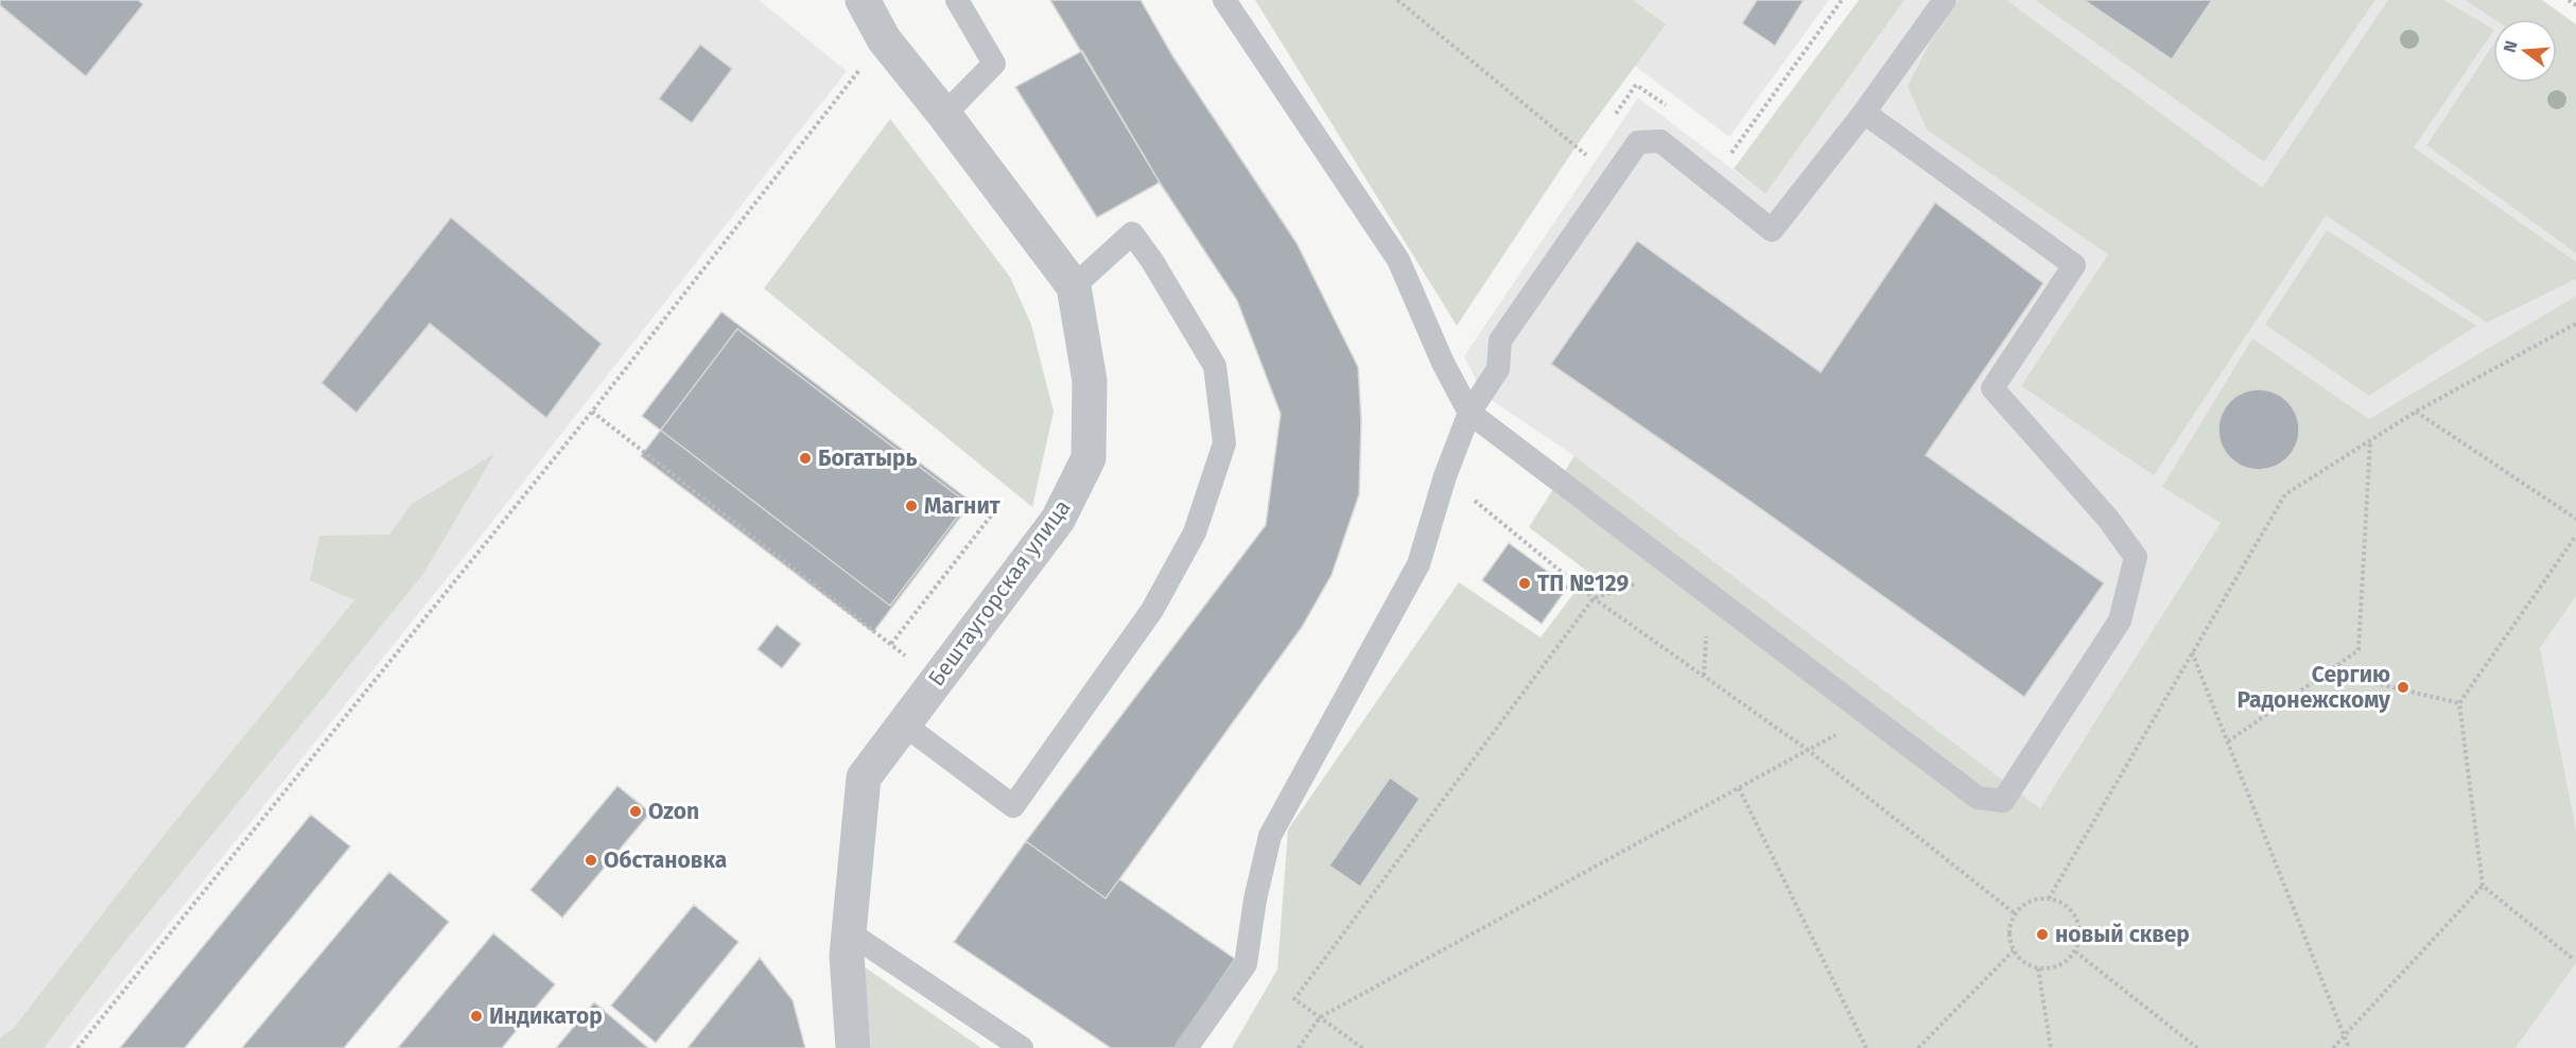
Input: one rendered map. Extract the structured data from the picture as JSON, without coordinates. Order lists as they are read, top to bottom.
{
  "streets": {
    "street": ["Бештаугорская улица"]
  },
  "places": [
    "Богатырь",
    "Магнит",
    "ТП №129",
    "Сергию Радонежскому",
    "Ozon",
    "Обстановка",
    "новый сквер",
    "Индикатор"
  ],
  "north": "left"
}
